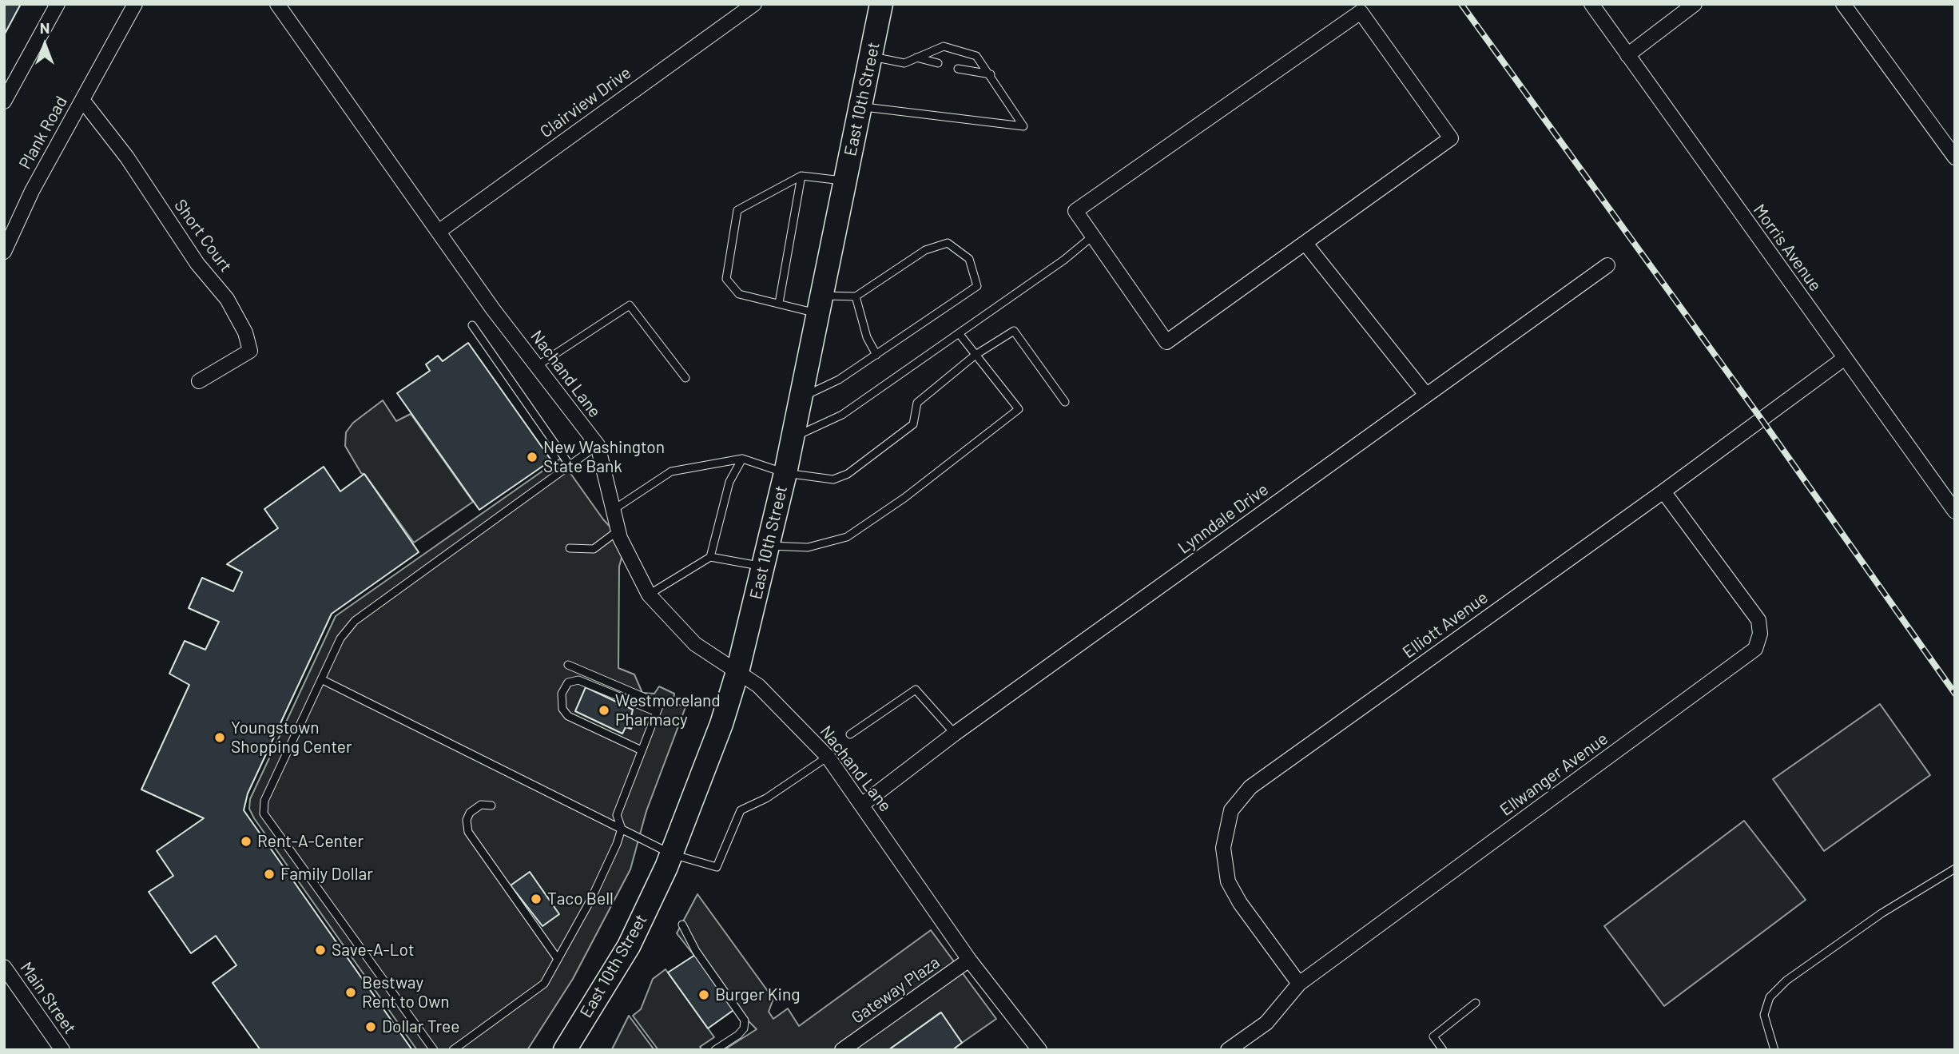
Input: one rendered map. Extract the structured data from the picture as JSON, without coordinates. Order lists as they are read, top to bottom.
{
  "streets": {
    "main road": ["East 10th Street"],
    "street": [
      "Clairview Drive",
      "Plank Road",
      "Short Court",
      "Morris Avenue",
      "Nachand Lane",
      "Lynndale Drive",
      "Elliott Avenue",
      "Ellwanger Avenue",
      "Gateway Plaza",
      "Main Street"
    ]
  },
  "crossings": [
    ["East 10th Street", "Nachand Lane"],
    ["Clairview Drive", "Nachand Lane"],
    ["Plank Road", "Short Court"],
    ["Morris Avenue", "Elliott Avenue"],
    ["Nachand Lane", "Lynndale Drive"],
    ["Nachand Lane", "Gateway Plaza"],
    ["Elliott Avenue", "Ellwanger Avenue"]
  ],
  "places": [
    "New Washington State Bank",
    "Westmoreland Pharmacy",
    "Youngstown Shopping Center",
    "Rent-A-Center",
    "Family Dollar",
    "Taco Bell",
    "Save-A-Lot",
    "Bestway Rent to Own",
    "Burger King",
    "Dollar Tree"
  ],
  "north": "top"
}
